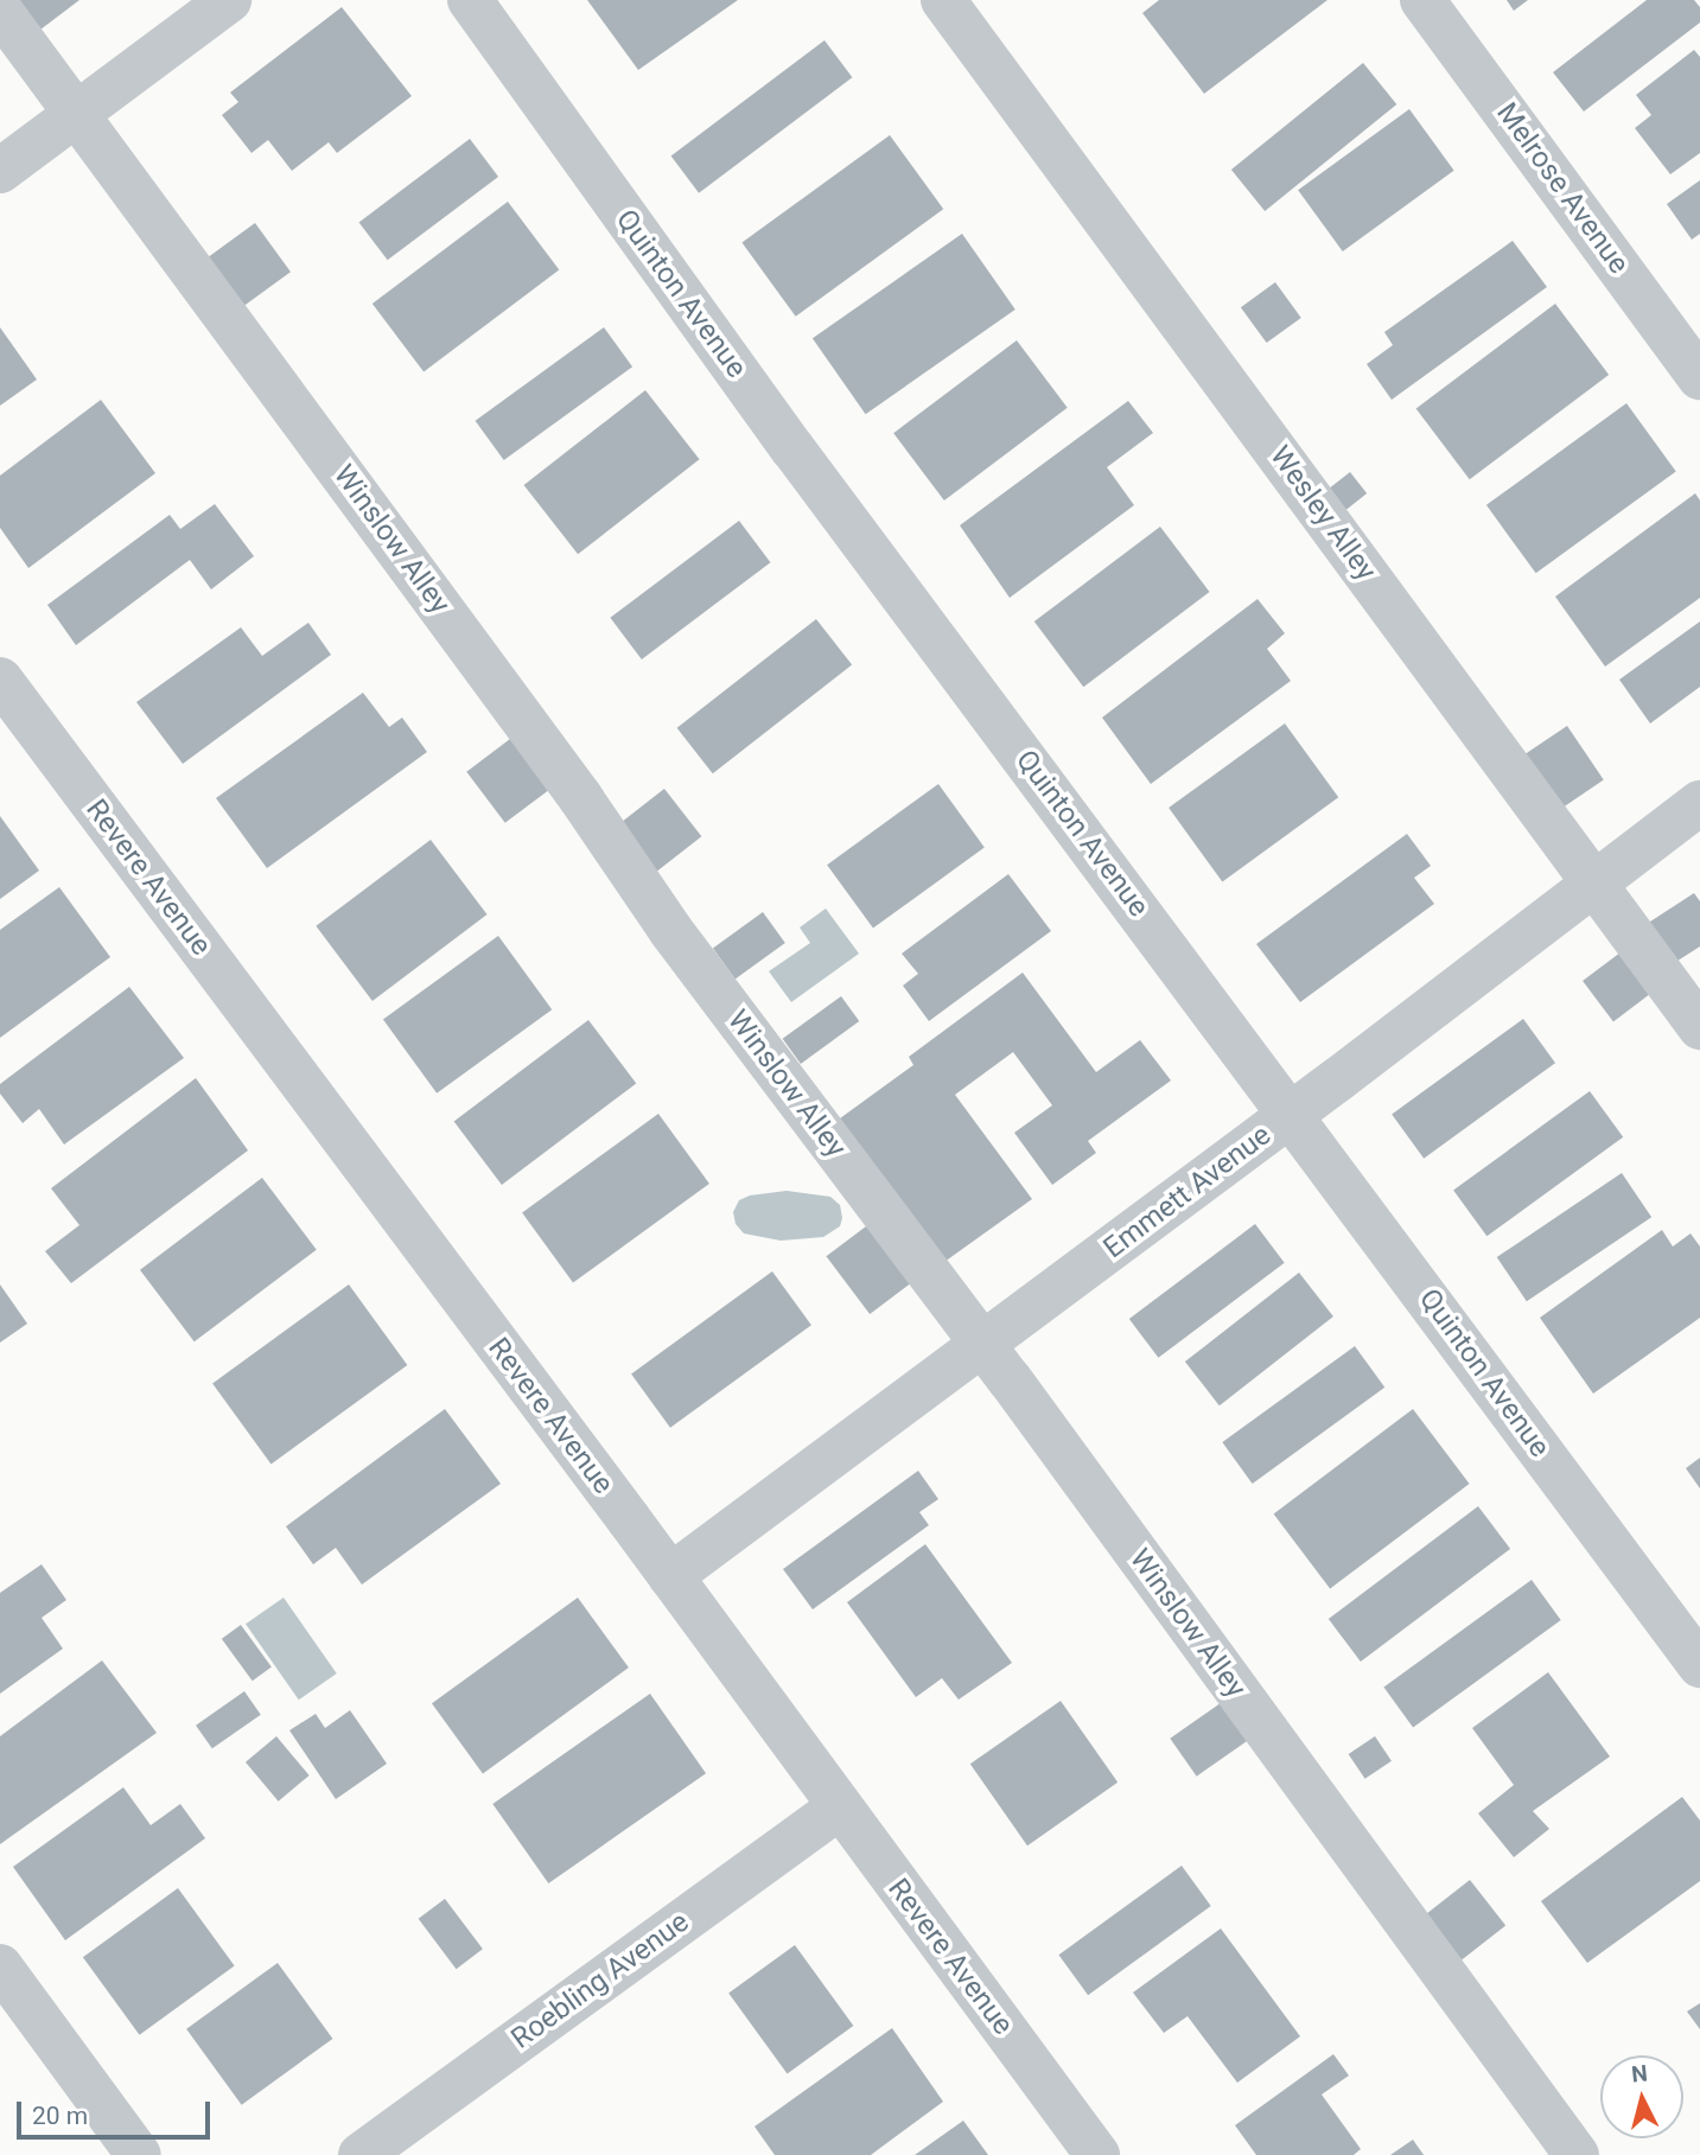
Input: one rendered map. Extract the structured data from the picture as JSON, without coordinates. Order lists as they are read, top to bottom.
{
  "streets": {
    "street": [
      "Melrose Avenue",
      "Quinton Avenue",
      "Wesley Alley",
      "Winslow Alley",
      "Revere Avenue",
      "Emmett Avenue",
      "Roebling Avenue"
    ]
  },
  "crossings": [
    ["Quinton Avenue", "Emmett Avenue"],
    ["Wesley Alley", "Emmett Avenue"],
    ["Winslow Alley", "Emmett Avenue"],
    ["Revere Avenue", "Emmett Avenue"],
    ["Revere Avenue", "Roebling Avenue"]
  ],
  "scale_bar": "20 m",
  "north": "top"
}
